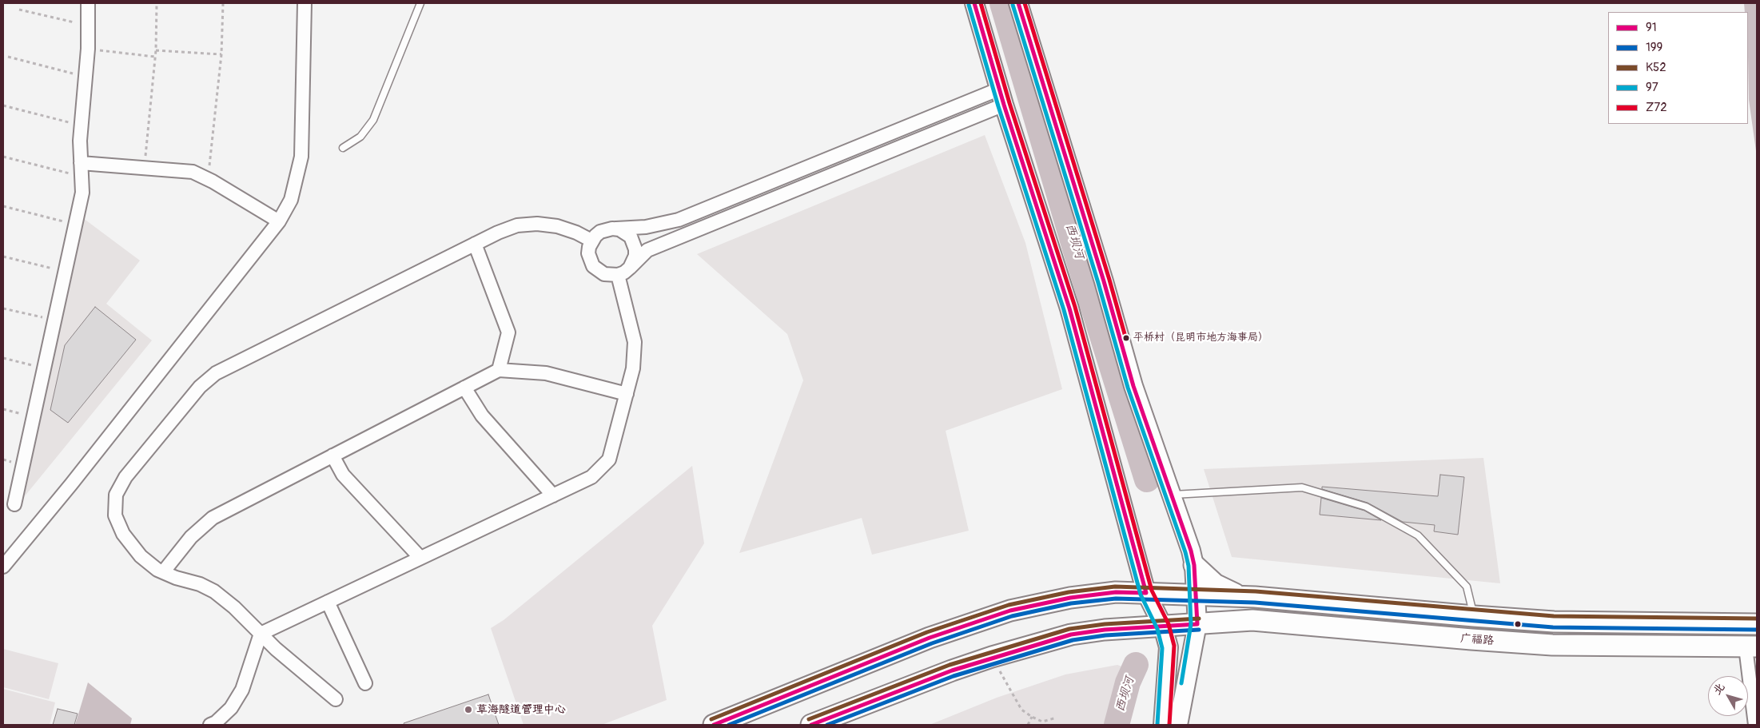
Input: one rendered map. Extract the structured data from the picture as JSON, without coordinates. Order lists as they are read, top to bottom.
{
  "streets": {
    "main road": ["广福路"]
  },
  "water": ["西坝河"],
  "places": ["平桥村（昆明市地方海事局）", "草海隧道管理中心"],
  "lines": [
    "transit line 91",
    "transit line Z72",
    "transit line 97",
    "transit line K52",
    "transit line 199"
  ],
  "legend": [
    "91",
    "199",
    "K52",
    "97",
    "Z72"
  ],
  "north": "top left"
}
